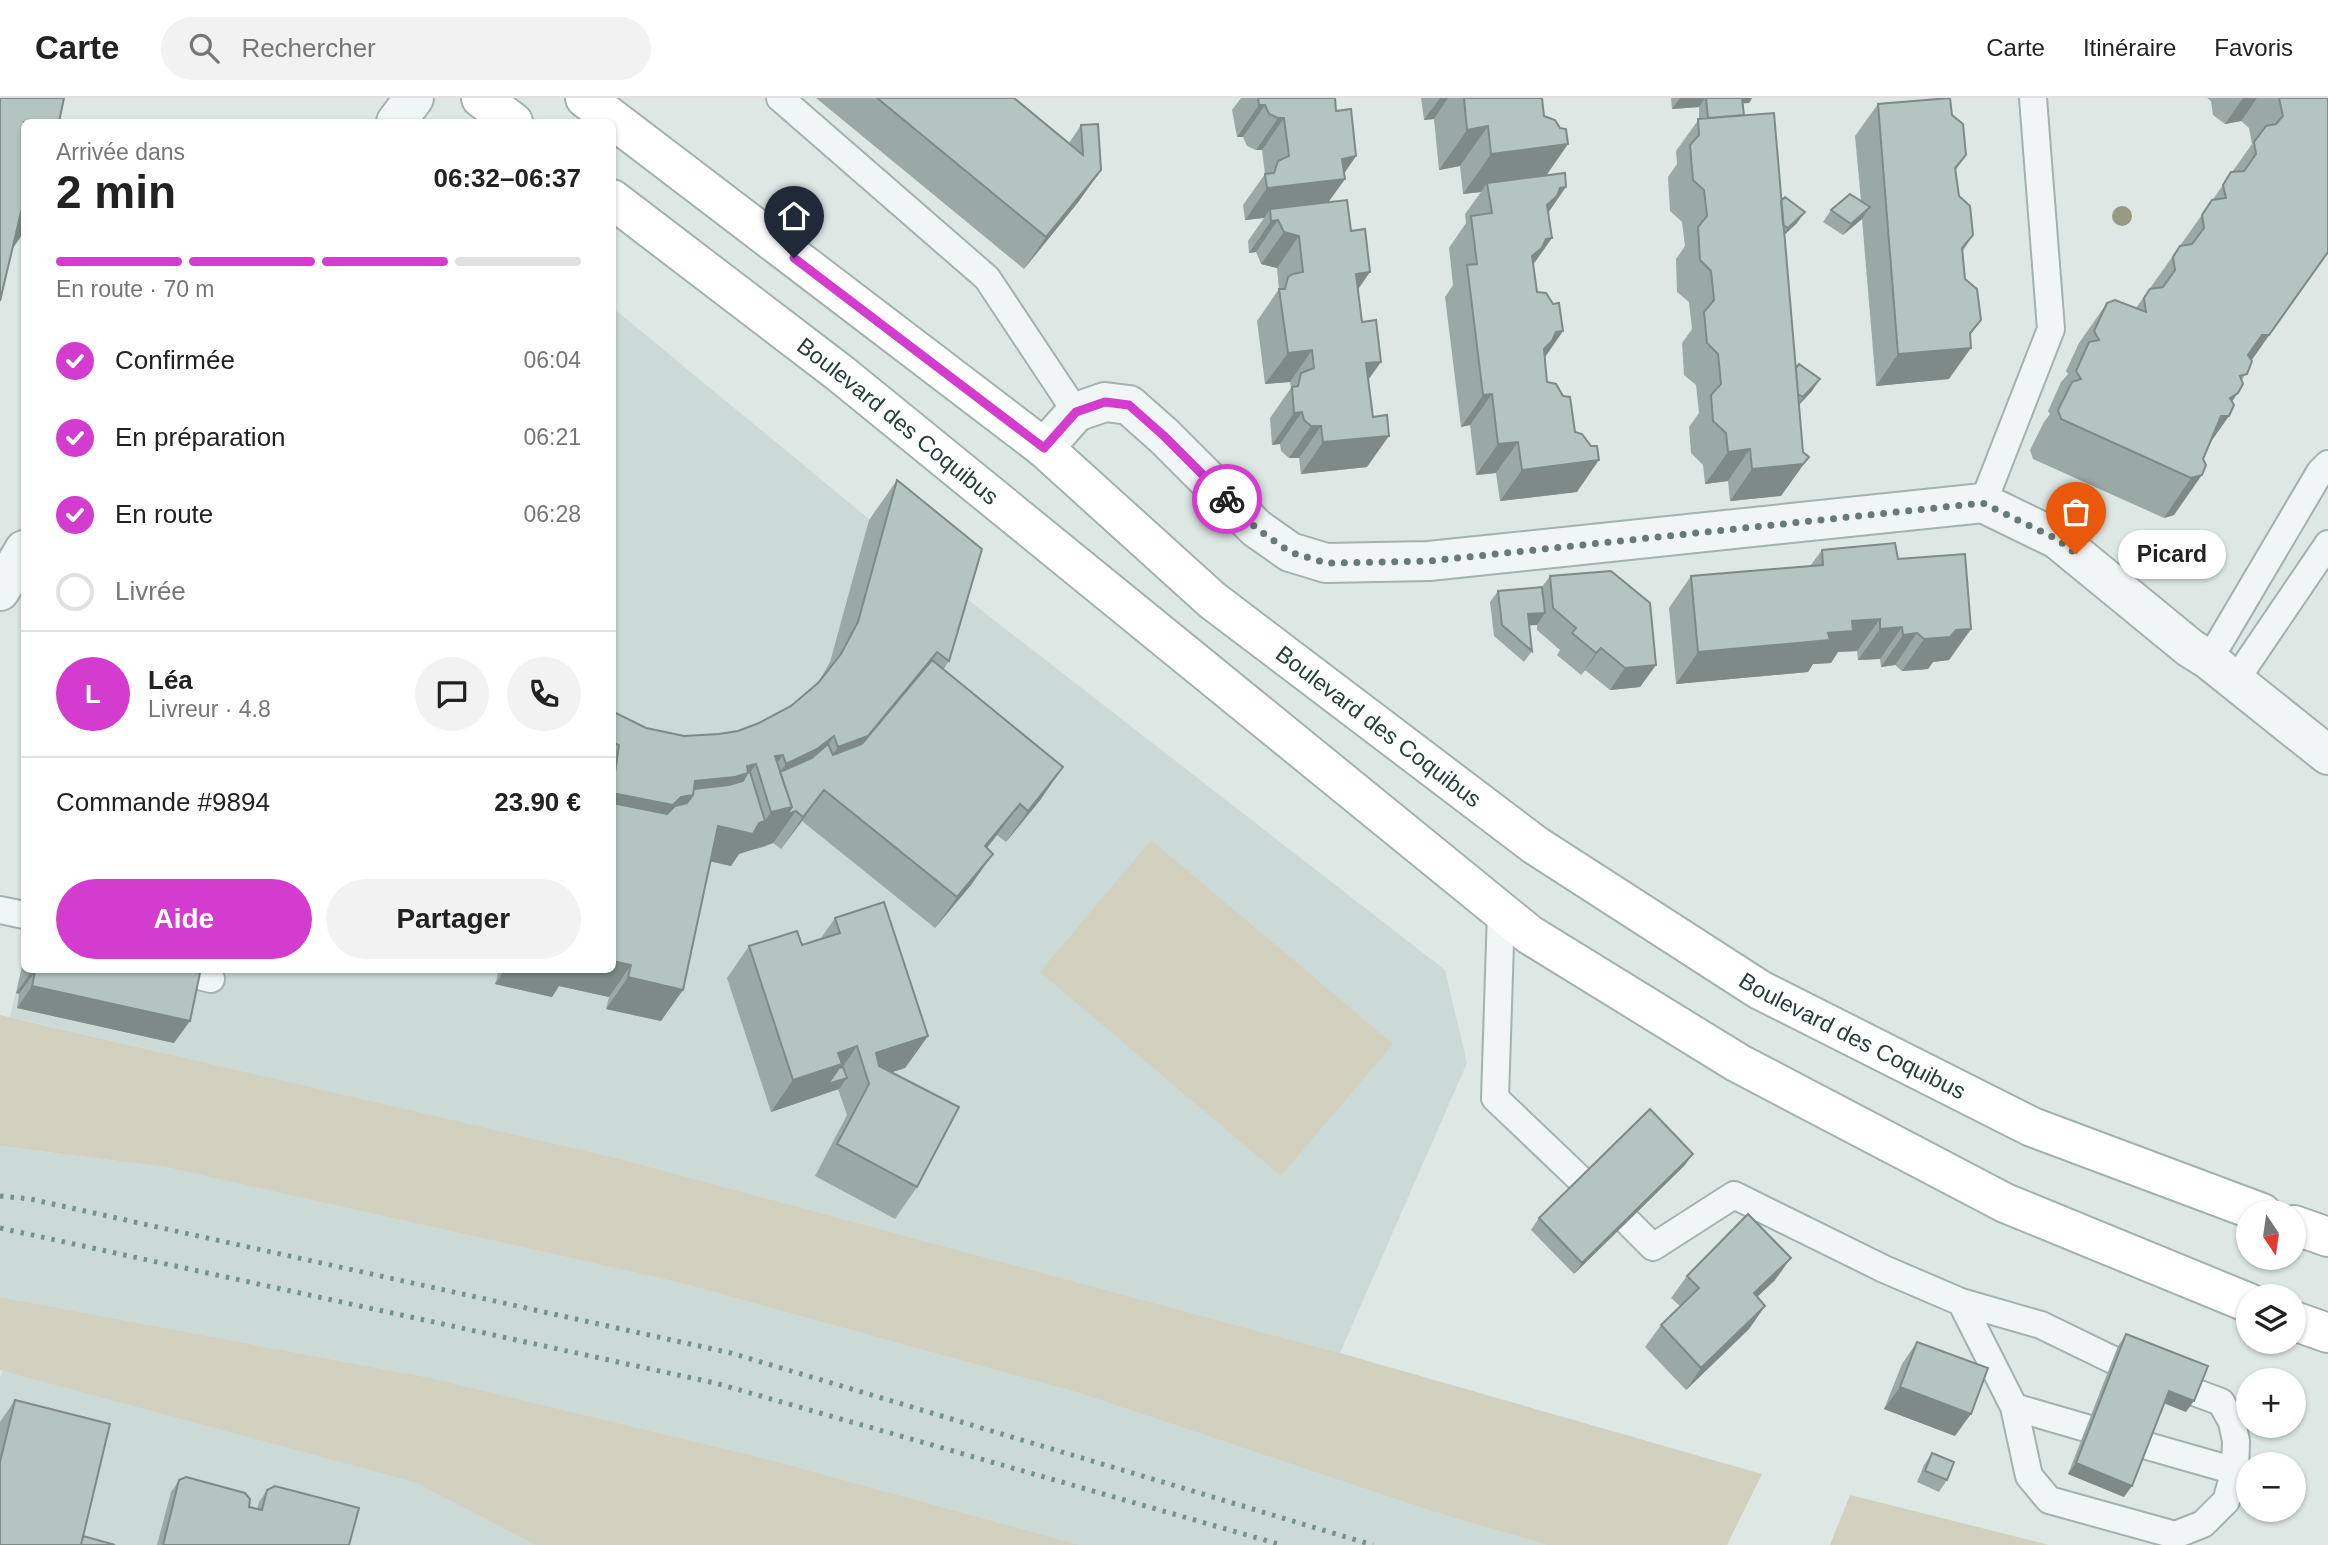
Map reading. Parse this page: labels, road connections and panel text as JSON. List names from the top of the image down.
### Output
{
  "streets": {
    "main road": ["Boulevard des Coquibus"]
  },
  "places": ["Picard"],
  "north": "bottom",
  "page": {
    "header": "Carte",
    "search": "Rechercher",
    "nav": ["Carte", "Itinéraire", "Favoris"],
    "heading": ["2 min", "Arrivée dans", "06:32–06:37"],
    "panel": [
      "Léa",
      "Livreur · 4.8",
      "Commande #9894",
      "23.90 €"
    ],
    "bar": "En route · 70 m",
    "list": [
      ["Confirmée", "06:04"],
      ["En préparation", "06:21"],
      ["En route", "06:28"],
      "Livrée"
    ],
    "bubble": "Picard",
    "round": "L",
    "buttons": ["Aide", "Partager"],
    "map_buttons": ["+", "−"]
  }
}
